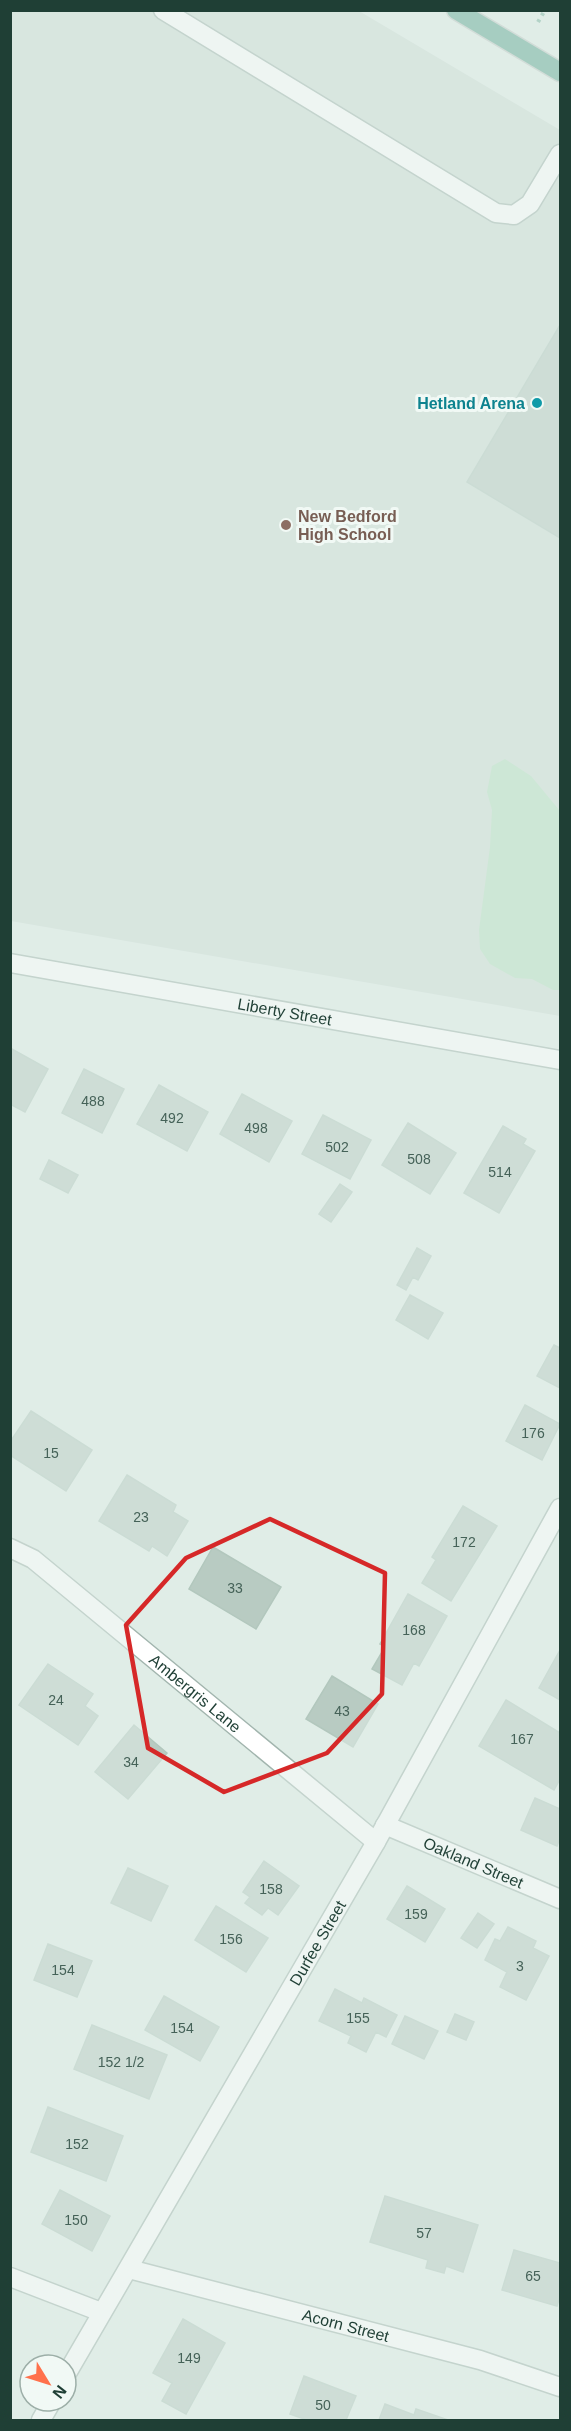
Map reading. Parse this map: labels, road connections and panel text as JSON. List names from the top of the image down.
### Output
{
  "streets": {
    "street": [
      "Liberty Street",
      "Ambergris Lane",
      "Oakland Street",
      "Durfee Street",
      "Acorn Street"
    ]
  },
  "crossings": [
    ["Ambergris Lane", "Durfee Street"],
    ["Oakland Street", "Durfee Street"],
    ["Durfee Street", "Acorn Street"]
  ],
  "places": ["Hetland Arena", "New Bedford High School"],
  "house_numbers": [
    "488",
    "492",
    "498",
    "502",
    "508",
    "514",
    "176",
    "15",
    "23",
    "172",
    "33",
    "168",
    "24",
    "43",
    "167",
    "34",
    "158",
    "159",
    "156",
    "3",
    "154",
    "155",
    "154",
    "152 1/2",
    "152",
    "150",
    "57",
    "65",
    "149",
    "50"
  ],
  "north": "bottom right"
}
